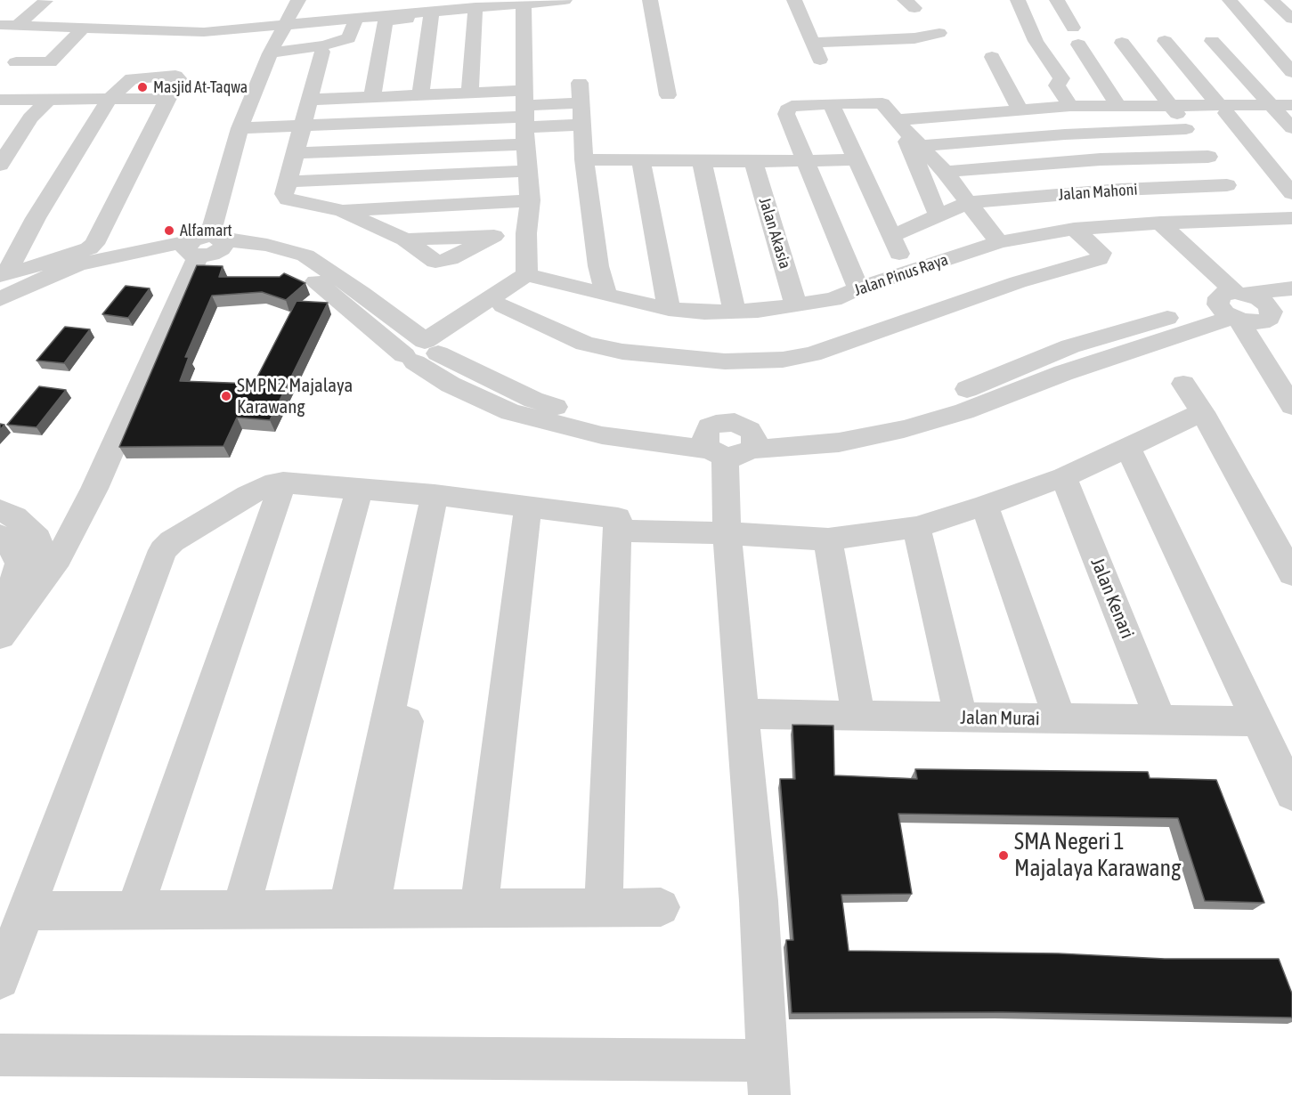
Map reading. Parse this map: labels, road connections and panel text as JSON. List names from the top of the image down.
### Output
{
  "streets": {
    "street": [
      "Jalan Mahoni",
      "Jalan Akasia",
      "Jalan Pinus Raya",
      "Jalan Kenari",
      "Jalan Murai"
    ]
  },
  "crossings": [
    ["Jalan Akasia", "Jalan Pinus Raya"],
    ["Jalan Kenari", "Jalan Murai"]
  ],
  "places": [
    "Masjid At-Taqwa",
    "Alfamart",
    "SMPN2 Majalaya Karawang",
    "SMA Negeri 1 Majalaya Karawang"
  ]
}
